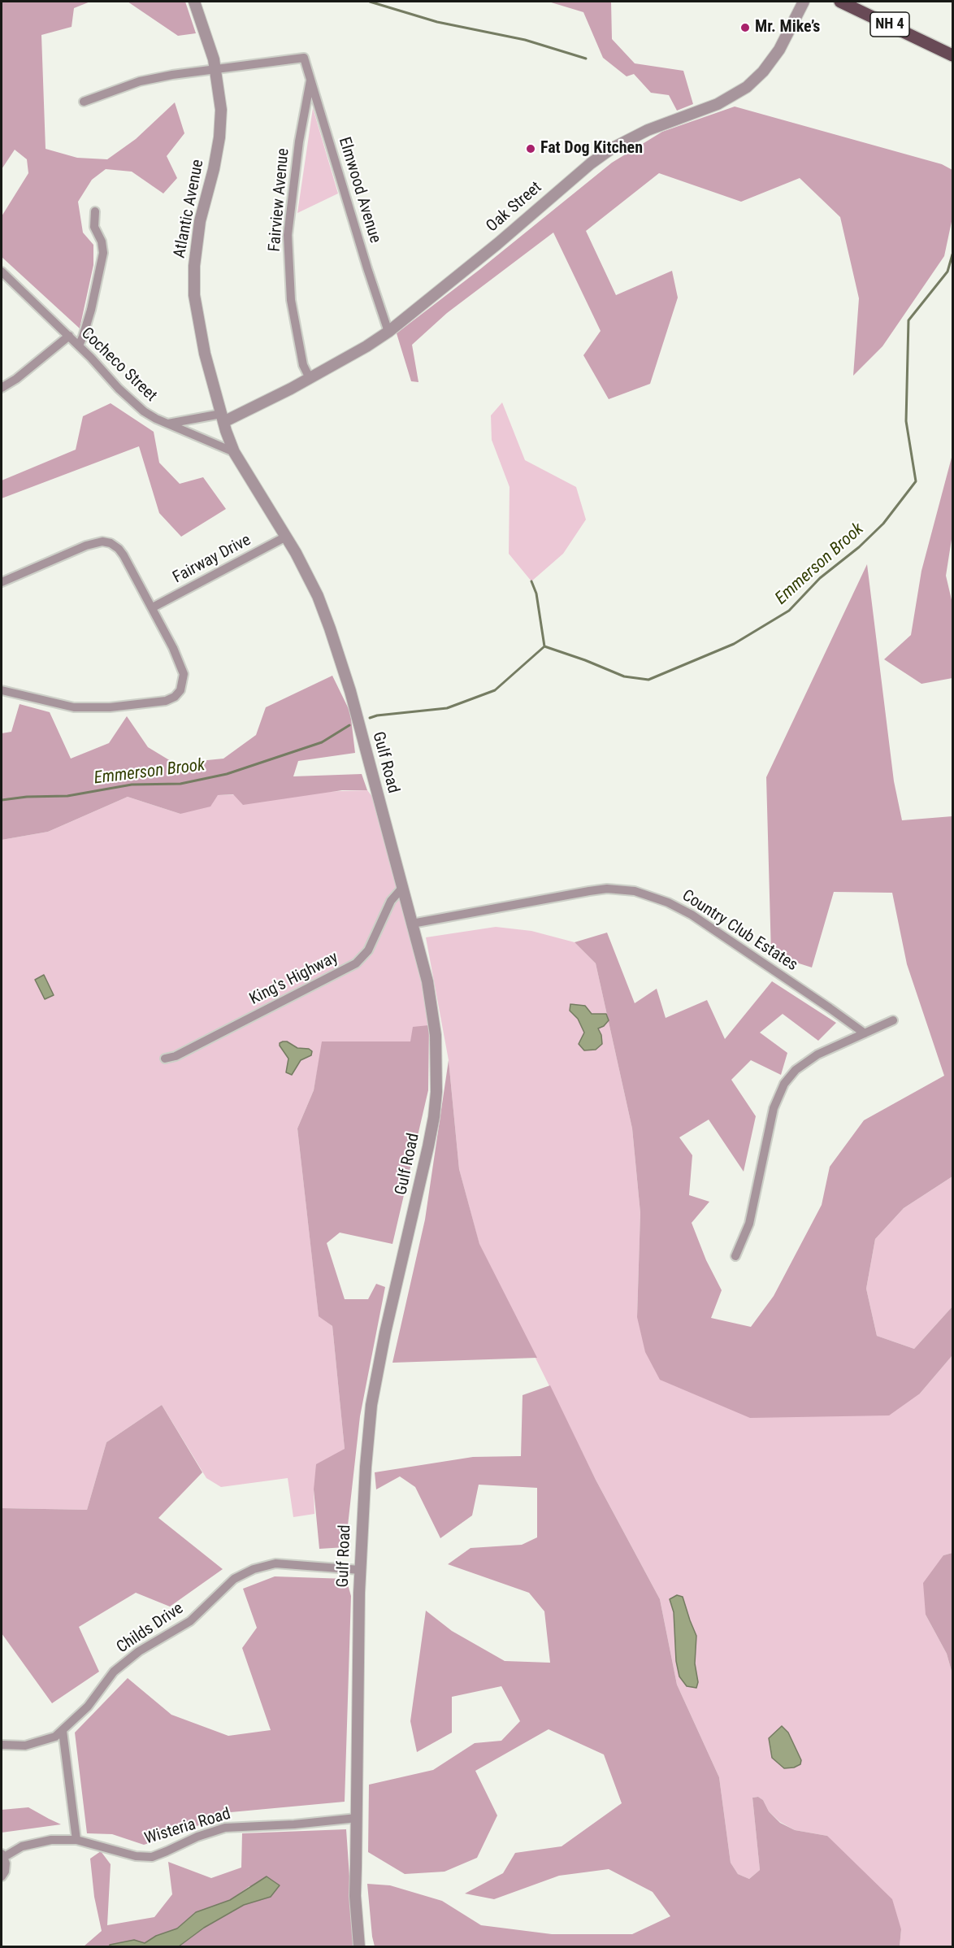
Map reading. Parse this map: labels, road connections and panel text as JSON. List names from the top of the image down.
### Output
{
  "streets": {
    "main road": ["NH 4"],
    "street": [
      "Elmwood Avenue",
      "Fairview Avenue",
      "Oak Street",
      "Atlantic Avenue",
      "Cocheco Street",
      "Fairway Drive",
      "Gulf Road",
      "Country Club Estates",
      "King's Highway",
      "Childs Drive",
      "Wisteria Road"
    ]
  },
  "crossings": [
    ["Elmwood Avenue", "Fairview Avenue"],
    ["Elmwood Avenue", "Oak Street"],
    ["Elmwood Avenue", "Atlantic Avenue"],
    ["Fairview Avenue", "Oak Street"],
    ["Oak Street", "Atlantic Avenue"],
    ["Oak Street", "Gulf Road"],
    ["Atlantic Avenue", "Gulf Road"],
    ["Cocheco Street", "Gulf Road"],
    ["Fairway Drive", "Gulf Road"],
    ["Gulf Road", "Country Club Estates"],
    ["Gulf Road", "King's Highway"],
    ["Gulf Road", "Childs Drive"],
    ["Gulf Road", "Wisteria Road"]
  ],
  "water": ["Emmerson Brook"],
  "places": ["Mr. Mike’s", "Fat Dog Kitchen"]
}
